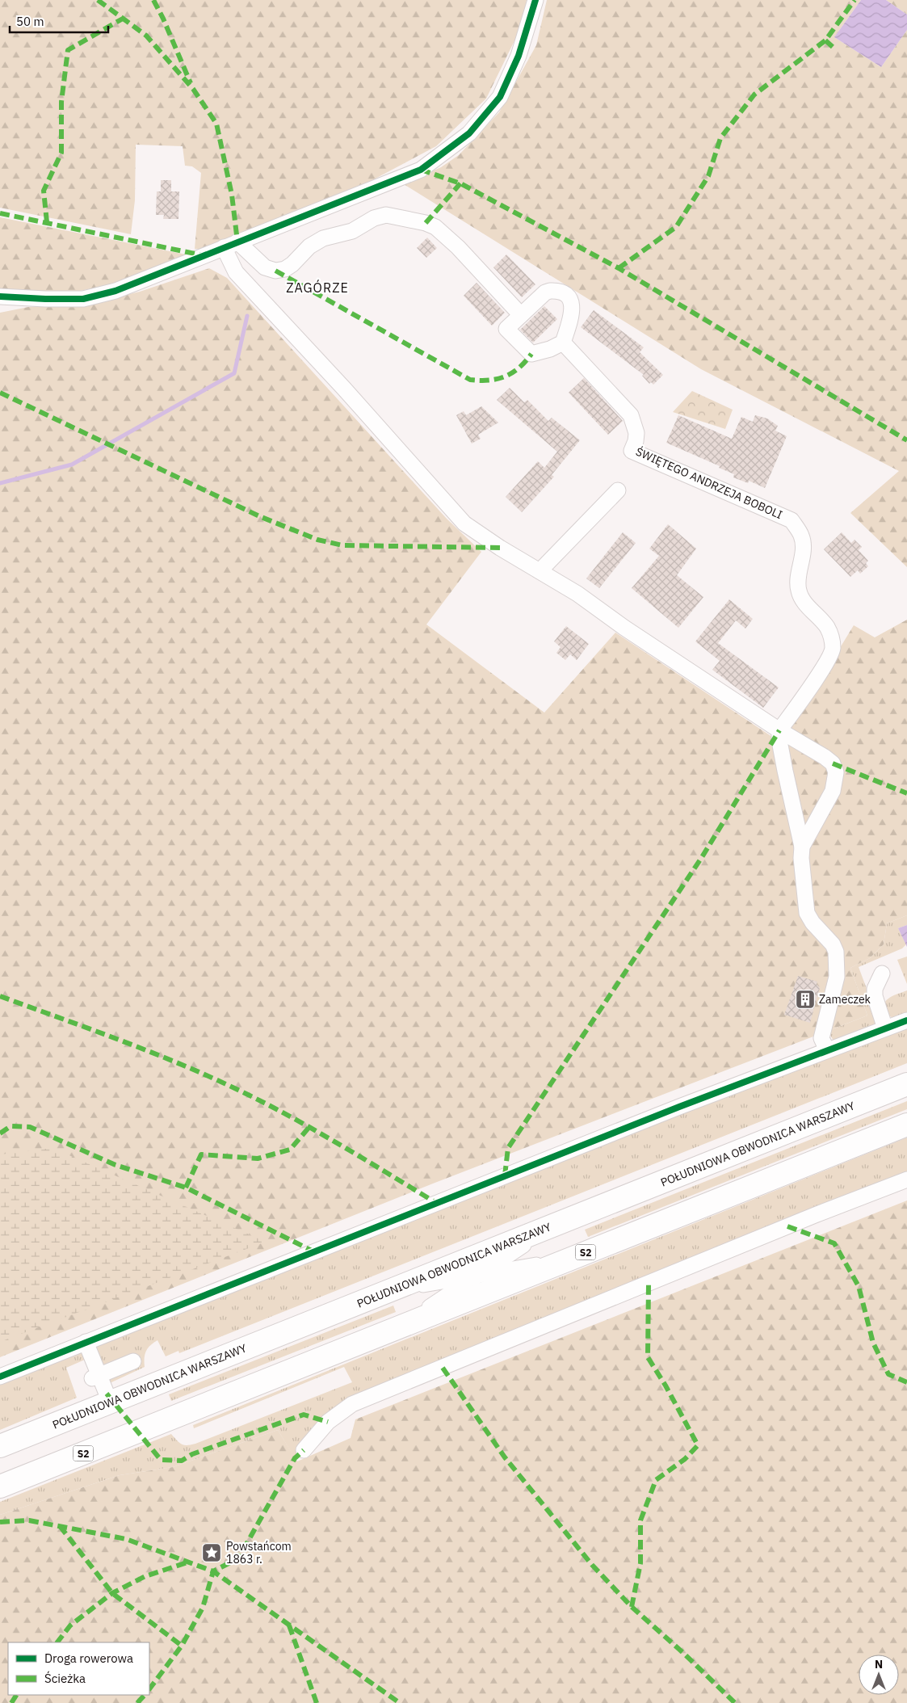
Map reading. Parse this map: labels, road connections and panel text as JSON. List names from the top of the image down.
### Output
{
  "streets": {
    "highway": ["POŁUDNIOWA OBWODNICA WARSZAWY", "S2"],
    "street": ["ŚWIĘTEGO ANDRZEJA BOBOLI"]
  },
  "districts": ["ZAGÓRZE"],
  "places": {
    "building": ["Zameczek"],
    "place": ["Powstańcom 1863 r."]
  },
  "legend": ["Droga rowerowa", "Ścieżka"],
  "scale_bar": "50 m",
  "north": "top"
}
